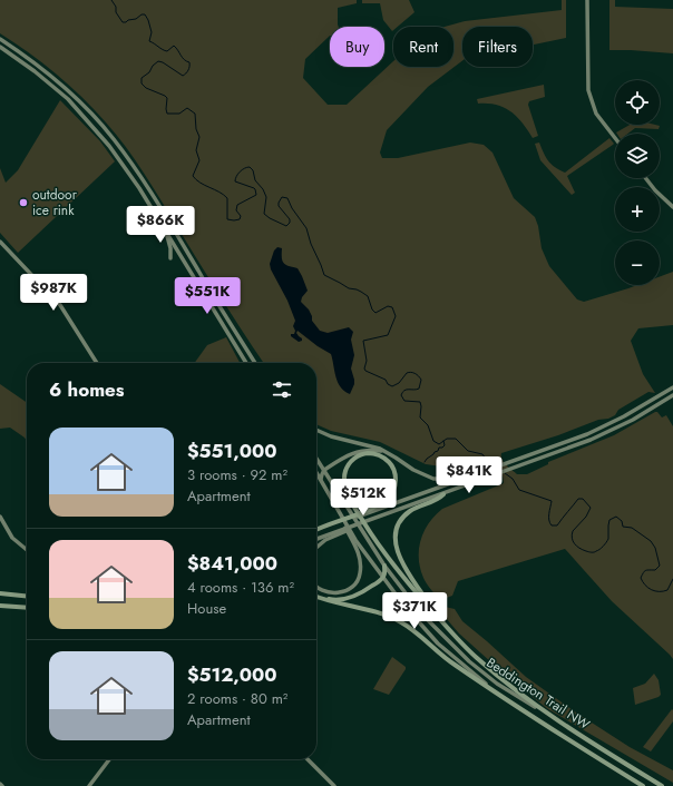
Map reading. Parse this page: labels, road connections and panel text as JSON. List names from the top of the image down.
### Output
{
  "streets": {
    "main road": ["Beddington Trail NW"]
  },
  "places": ["outdoor ice rink"],
  "page": {
    "chip": ["Buy", "Rent", "Filters"],
    "map_buttons": ["+", "−"],
    "price": [
      "$866K",
      "$987K",
      "$551K",
      "$841K",
      "$512K",
      "$371K"
    ],
    "heading": "6 homes",
    "list": [
      {
        "name": "$551,000",
        "note": "3 rooms · 92 m² · Apartment"
      },
      {
        "name": "$841,000",
        "note": "4 rooms · 136 m² · House"
      },
      {
        "name": "$512,000",
        "note": "2 rooms · 80 m² · Apartment"
      }
    ]
  }
}
